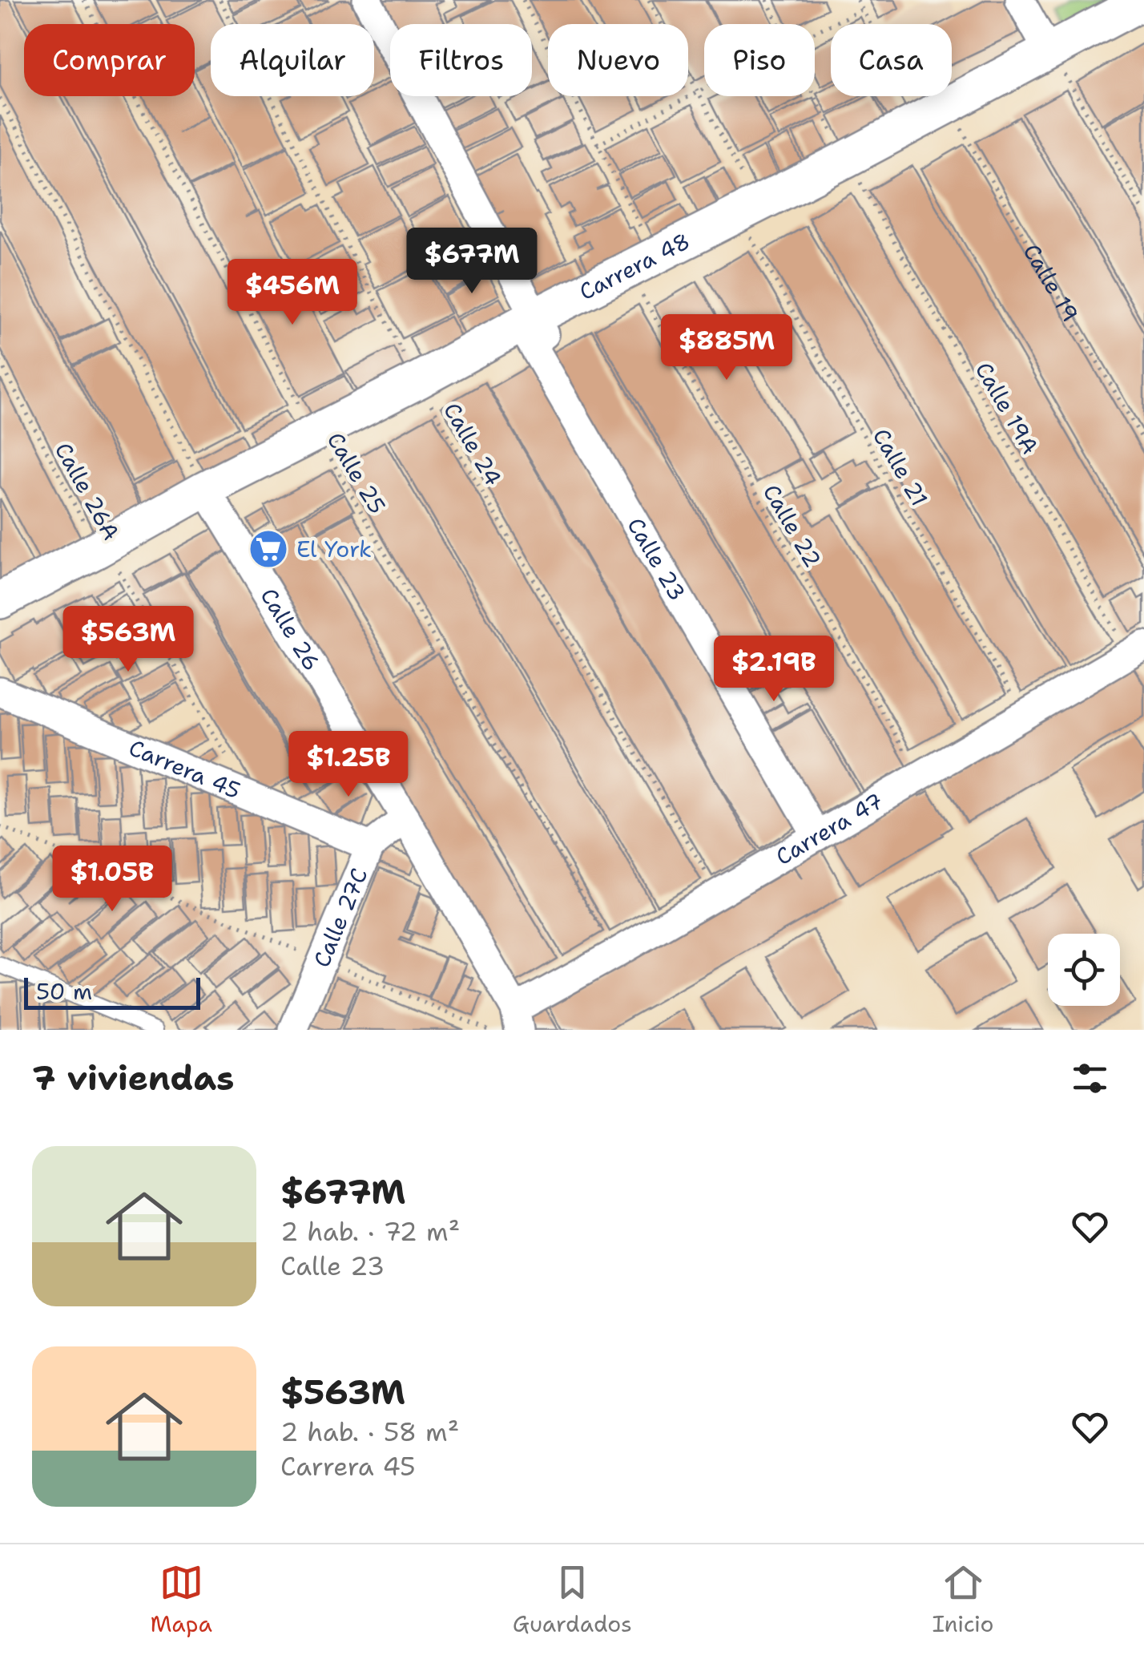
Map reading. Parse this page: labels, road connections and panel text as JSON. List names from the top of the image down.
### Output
{
  "streets": {
    "street": [
      "Carrera 48",
      "Calle 23",
      "Calle 26",
      "Carrera 45",
      "Carrera 47",
      "Calle 27C"
    ],
    "path": [
      "Calle 19",
      "Calle 19A",
      "Calle 24",
      "Calle 21",
      "Calle 25",
      "Calle 26A",
      "Calle 22"
    ]
  },
  "crossings": [
    ["Carrera 48", "Calle 19"],
    ["Carrera 48", "Calle 19A"],
    ["Carrera 48", "Calle 24"],
    ["Carrera 48", "Calle 21"],
    ["Carrera 48", "Calle 25"],
    ["Carrera 48", "Calle 26A"],
    ["Carrera 48", "Calle 22"],
    ["Carrera 48", "Calle 23"],
    ["Carrera 48", "Calle 26"],
    ["Calle 19A", "Carrera 47"],
    ["Calle 24", "Carrera 47"],
    ["Calle 21", "Carrera 47"],
    ["Calle 25", "Carrera 47"],
    ["Calle 26A", "Carrera 45"],
    ["Calle 22", "Carrera 47"],
    ["Calle 23", "Carrera 47"],
    ["Calle 26", "Carrera 47"],
    ["Calle 26", "Calle 27C"],
    ["Carrera 45", "Calle 27C"]
  ],
  "places": {
    "supermarket": ["El York"]
  },
  "scale_bar": "50 m",
  "page": {
    "chip": [
      "Comprar",
      "Alquilar",
      "Filtros",
      "Nuevo",
      "Piso",
      "Casa"
    ],
    "price": [
      "$677M",
      "$456M",
      "$885M",
      "$563M",
      "$2.19B",
      "$1.25B",
      "$1.05B"
    ],
    "scale": "50 m",
    "heading": "7 viviendas",
    "list": [
      {
        "name": "$677M",
        "note": "2 hab. · 72 m² · Calle 23"
      },
      {
        "name": "$563M",
        "note": "2 hab. · 58 m² · Carrera 45"
      }
    ],
    "tabs": ["Mapa", "Guardados", "Inicio"]
  }
}
